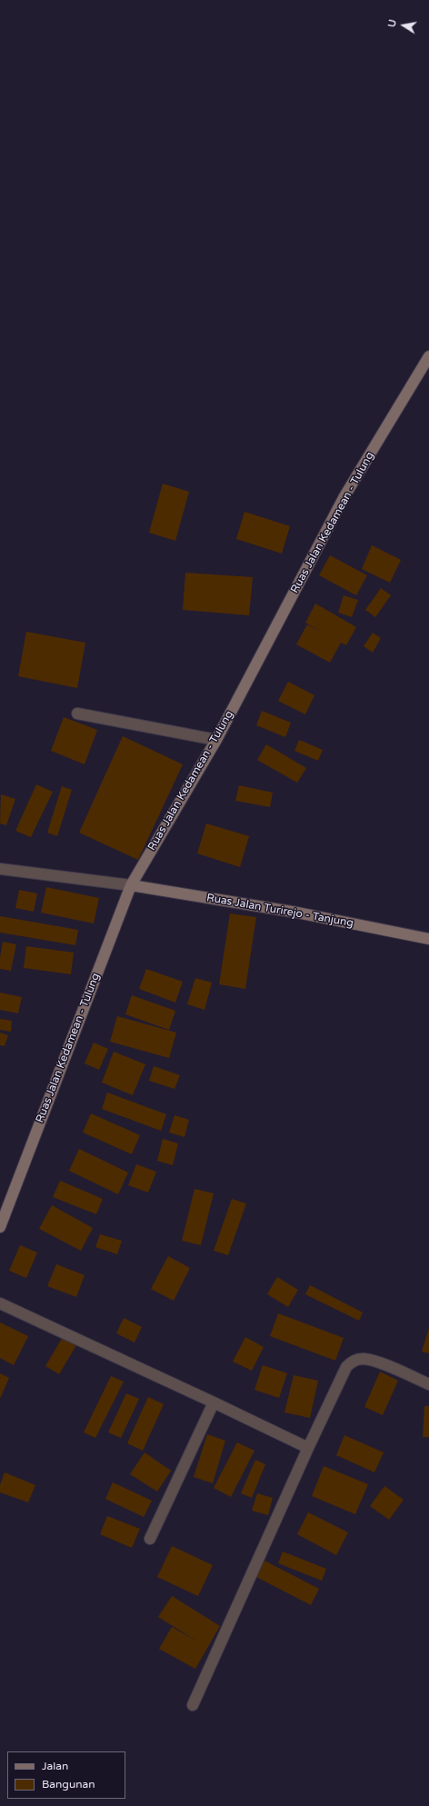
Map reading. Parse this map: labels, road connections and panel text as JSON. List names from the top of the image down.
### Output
{
  "streets": {
    "main road": ["Ruas Jalan Kedamean - Tulung", "Ruas Jalan Turirejo - Tanjung"]
  },
  "crossings": [
    ["Ruas Jalan Kedamean - Tulung", "Ruas Jalan Turirejo - Tanjung"]
  ],
  "legend": ["Jalan", "Bangunan"],
  "north": "left"
}
